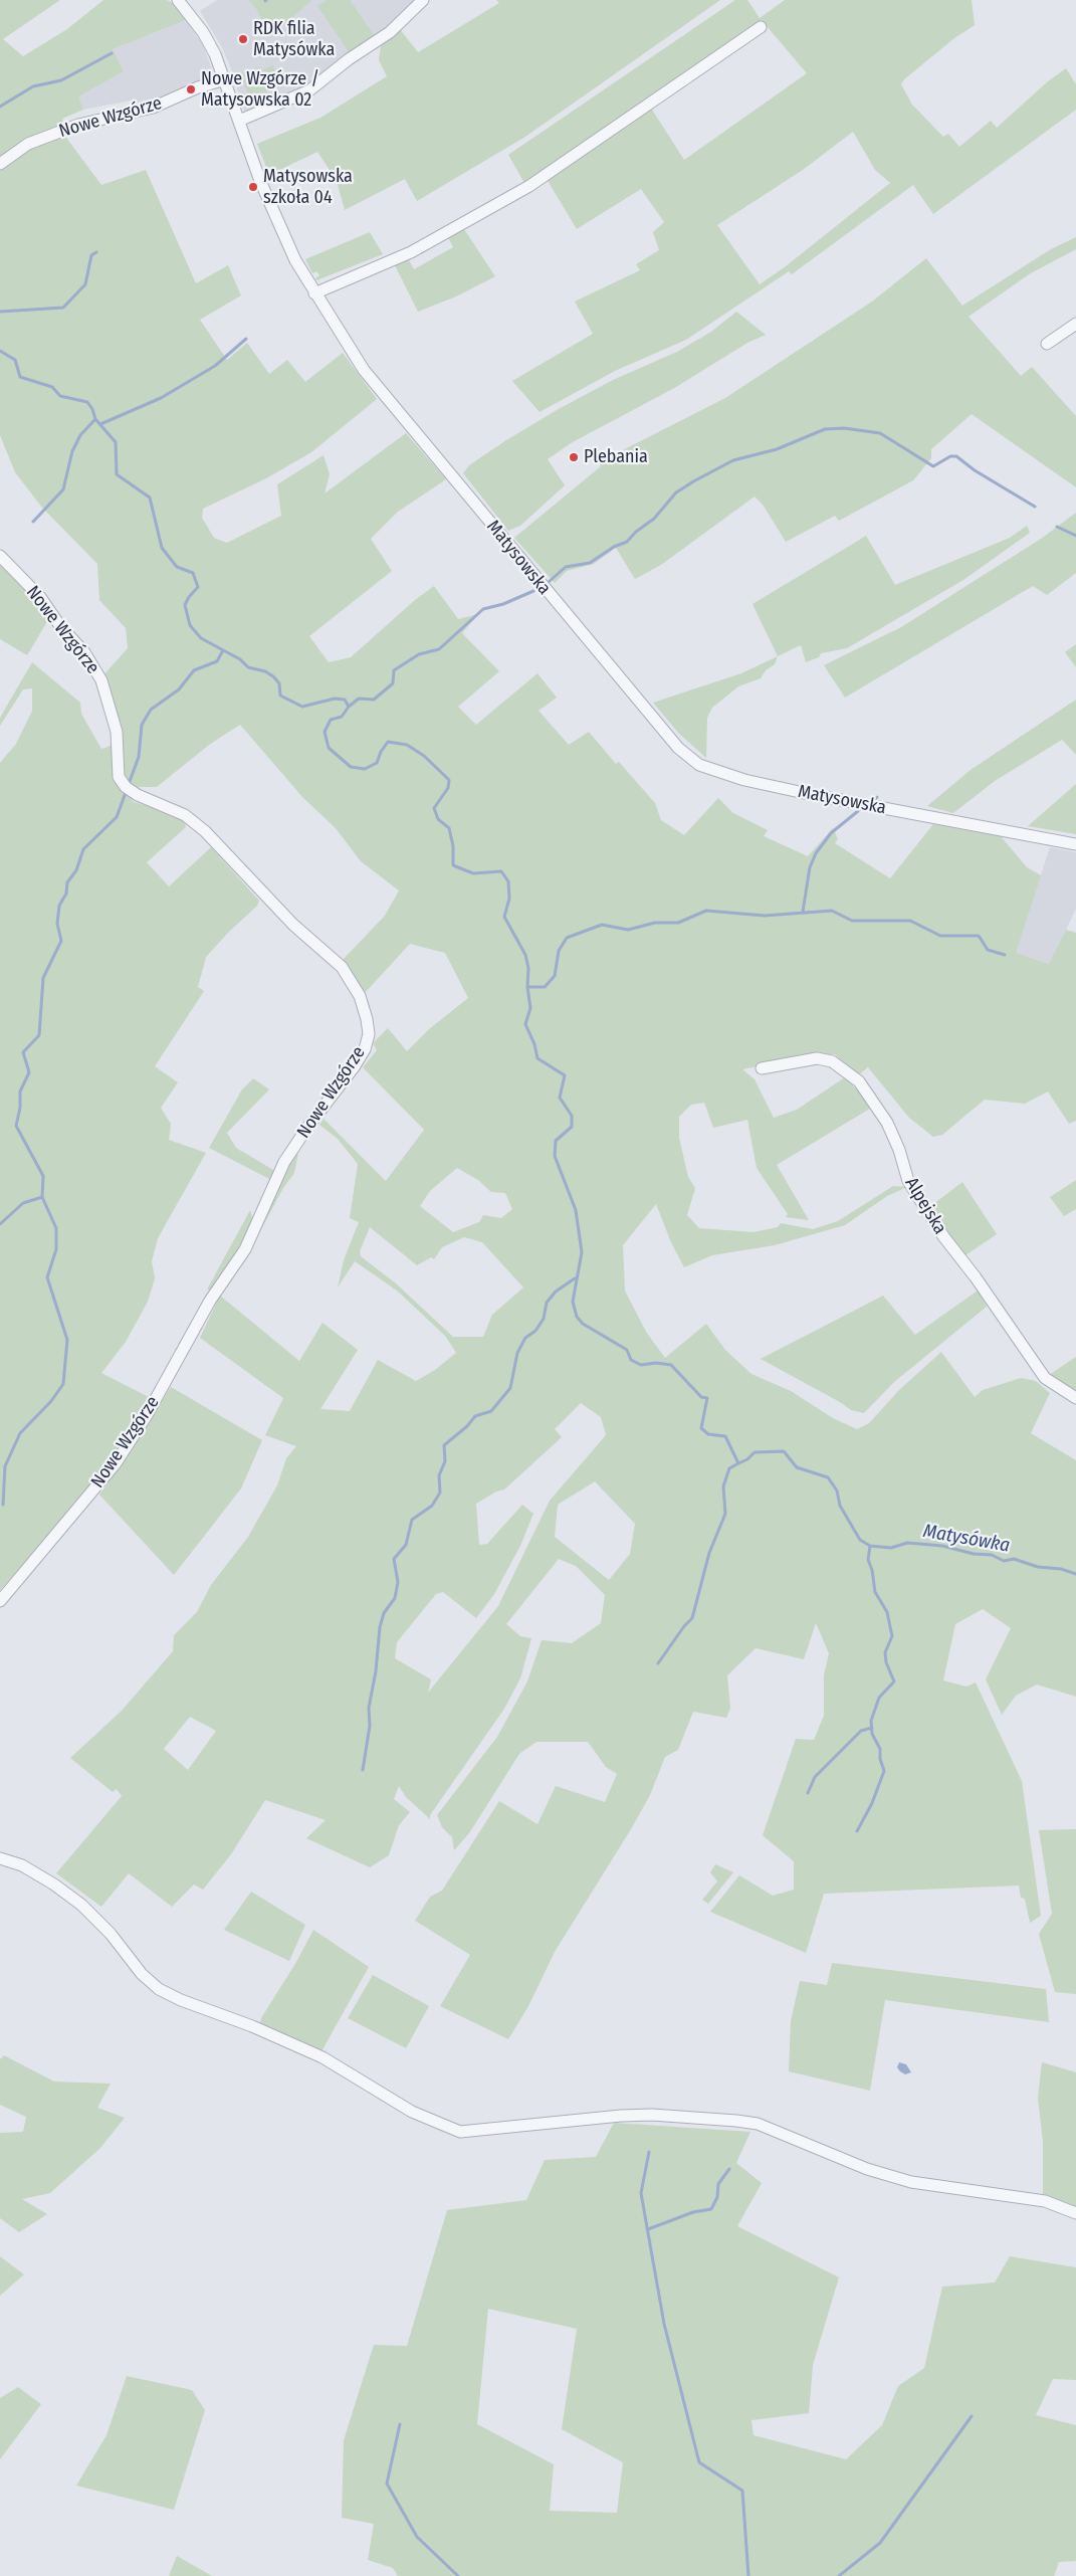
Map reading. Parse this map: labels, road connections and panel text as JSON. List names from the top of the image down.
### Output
{
  "streets": {
    "street": ["Nowe Wzgórze", "Matysowska", "Alpejska"]
  },
  "crossings": [
    ["Nowe Wzgórze", "Matysowska"]
  ],
  "water": ["Matysówka"],
  "places": [
    "RDK filia Matysówka",
    "Nowe Wzgórze / Matysowska 02",
    "Matysowska szkoła 04",
    "Plebania"
  ]
}
